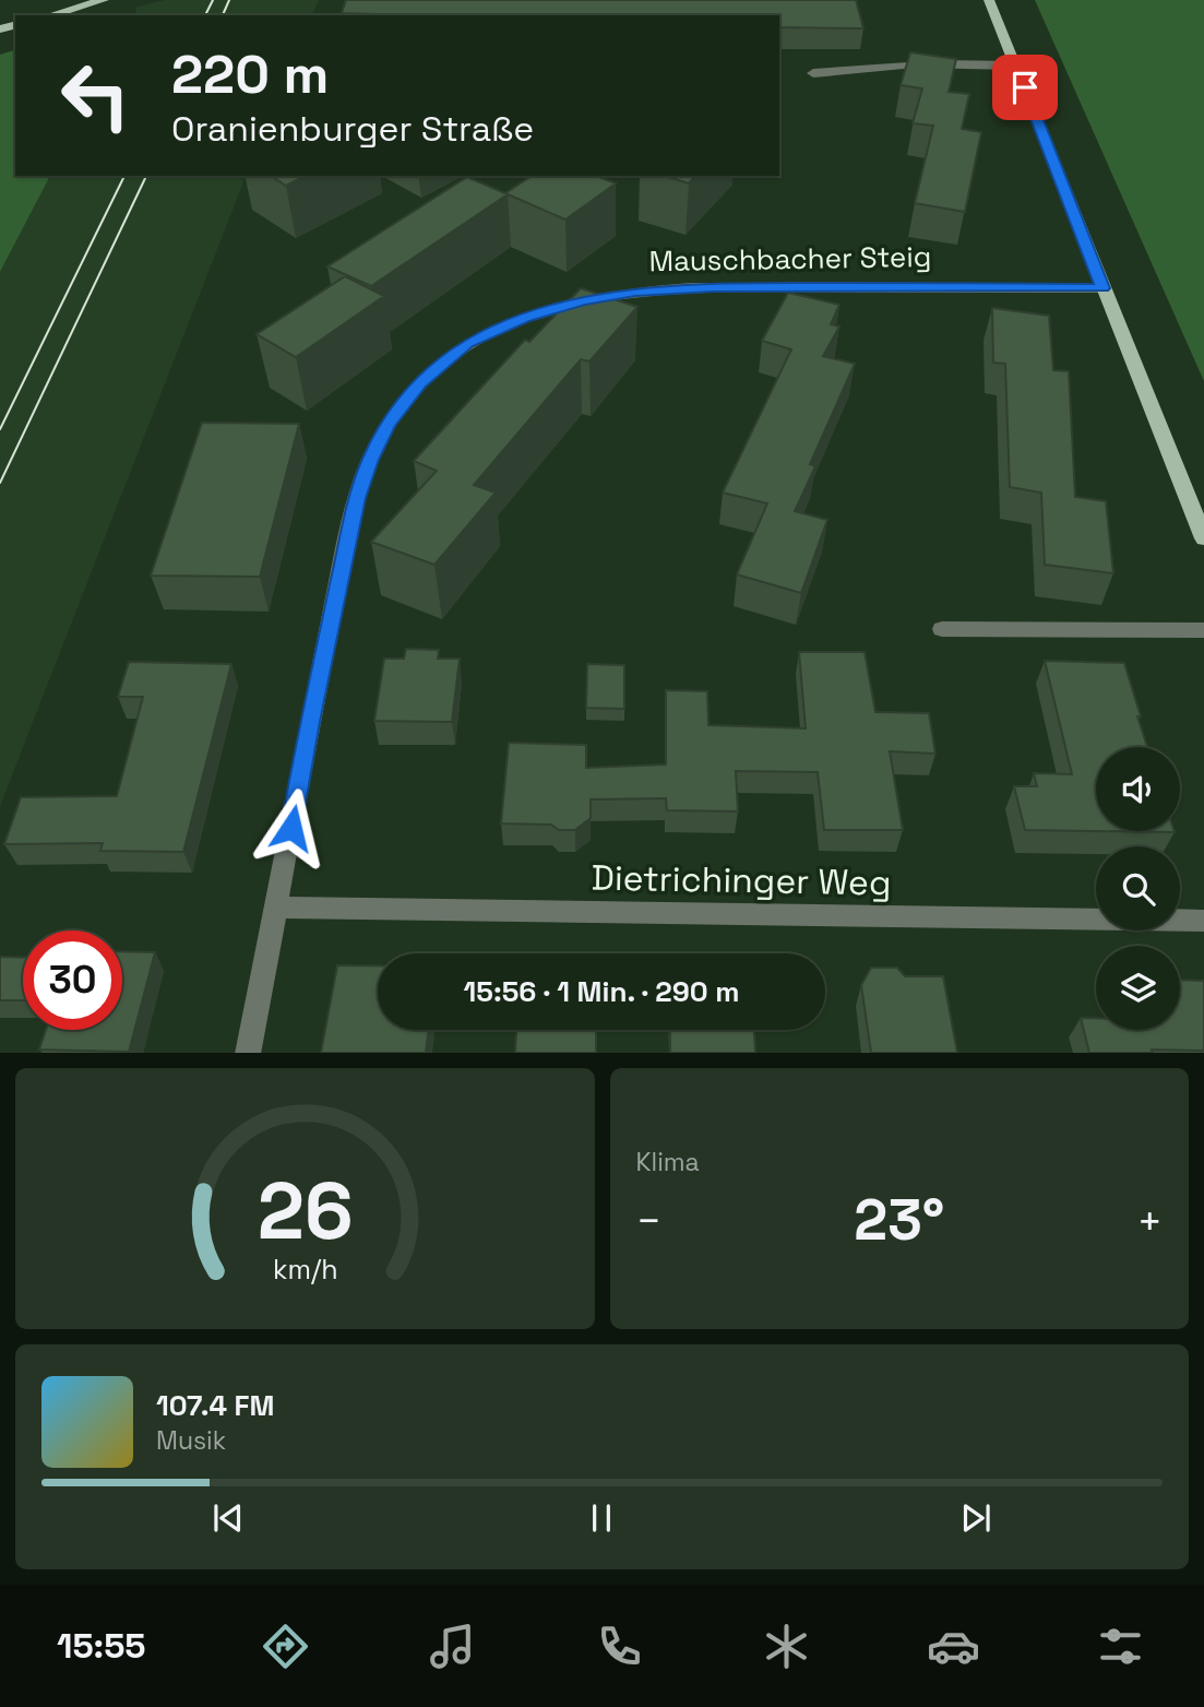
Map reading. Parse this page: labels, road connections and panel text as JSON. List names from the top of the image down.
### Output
{
  "streets": {
    "street": ["Mauschbacher Steig", "Dietrichinger Weg"]
  },
  "crossings": [
    ["Mauschbacher Steig", "Dietrichinger Weg"]
  ],
  "page": {
    "turn": ["220 m", "Oranienburger Straße"],
    "limit": "30",
    "trip": "15:56 · 1 Min. · 290 m",
    "tile": "Klima",
    "heat": ["−", "23°", "+"],
    "song": ["107.4 FM", "Musik"],
    "tabs": "15:55",
    "gauge": ["26", "km/h"]
  }
}
